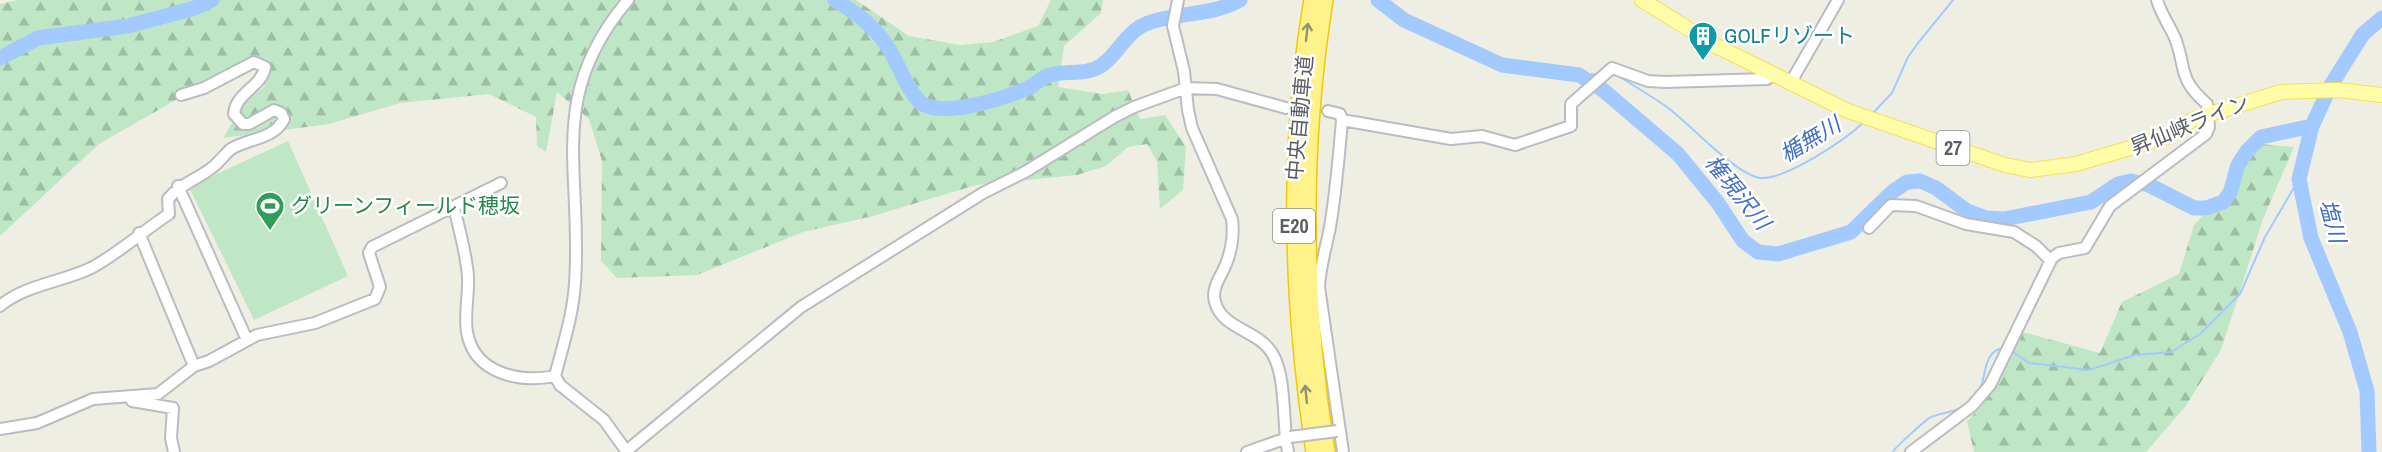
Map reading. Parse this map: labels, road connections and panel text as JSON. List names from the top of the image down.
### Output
{
  "streets": {
    "highway": ["中央自動車道", "E20"],
    "main road": ["昇仙峡ライン", "27"]
  },
  "water": ["楯無川", "権現沢川", "塩川"],
  "places": {
    "building": ["GOLFリゾート"],
    "sports": ["グリーンフィールド穂坂"]
  }
}
